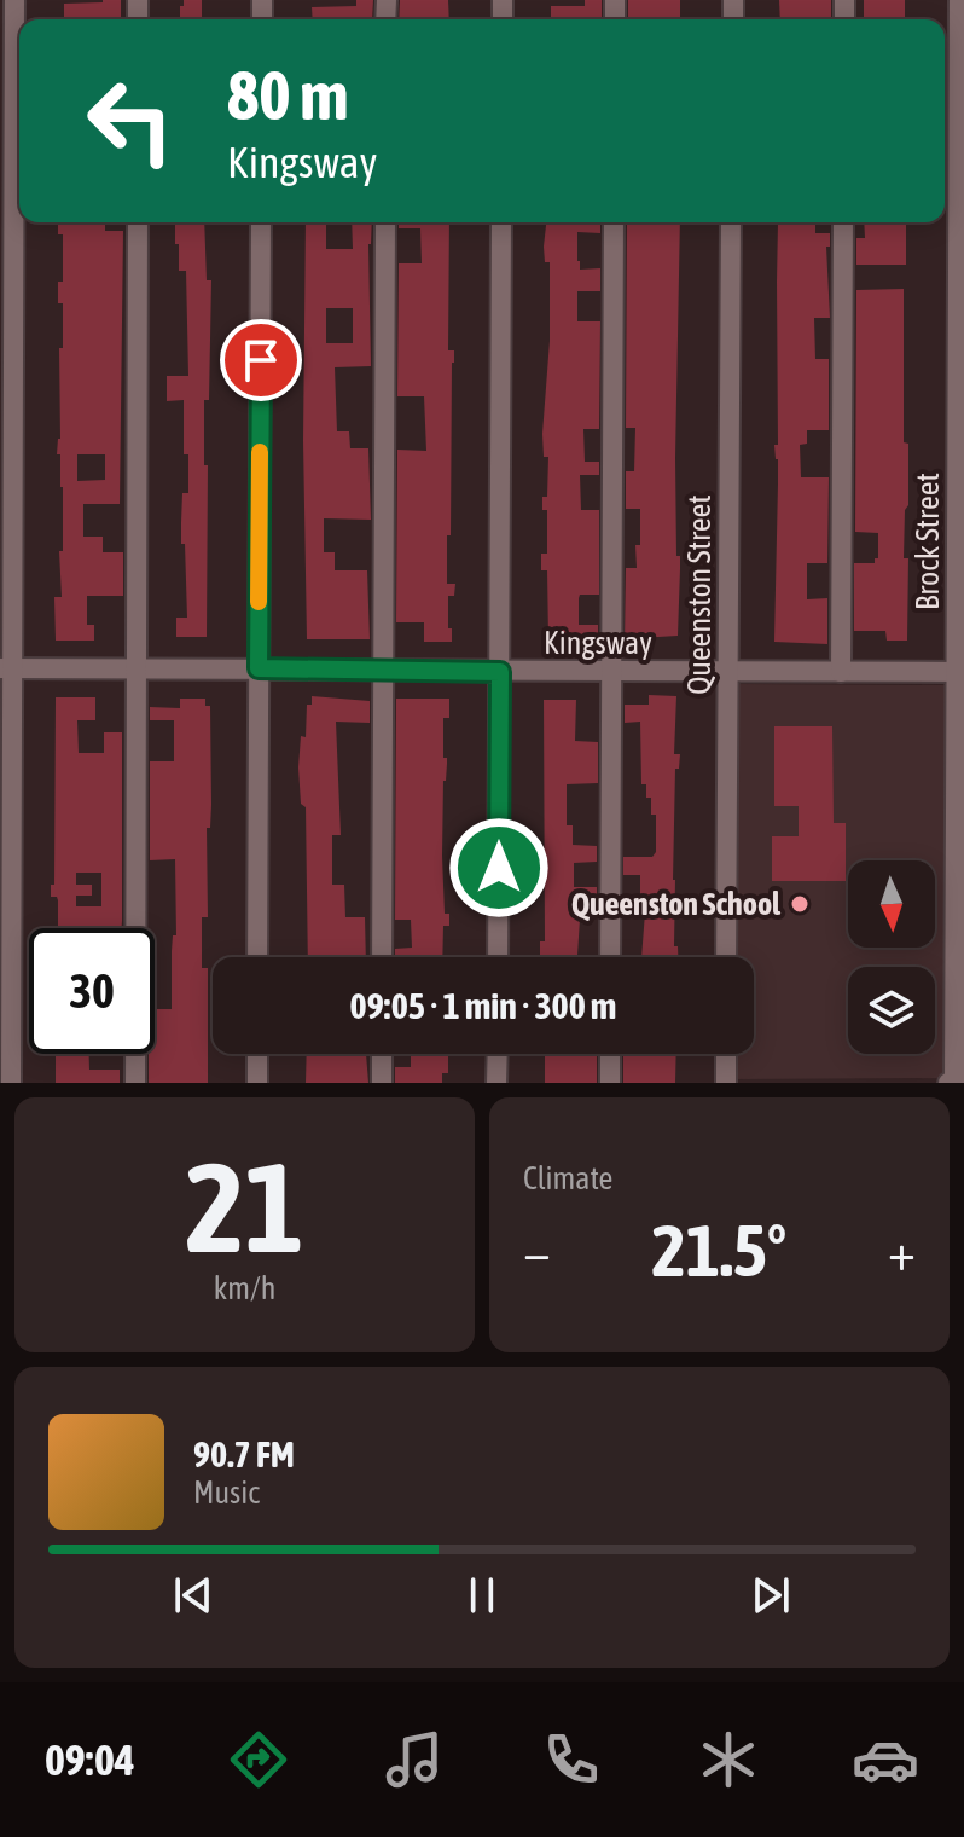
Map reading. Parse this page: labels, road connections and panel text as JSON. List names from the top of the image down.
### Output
{
  "streets": {
    "street": ["Brock Street", "Queenston Street", "Kingsway"]
  },
  "crossings": [
    ["Brock Street", "Kingsway"],
    ["Queenston Street", "Kingsway"]
  ],
  "places": ["Queenston School"],
  "north": "bottom",
  "page": {
    "turn": ["80 m", "Kingsway"],
    "limit": "30",
    "trip": "09:05 · 1 min · 300 m",
    "tile": [
      ["21", "km/h"],
      "Climate"
    ],
    "heat": ["−", "21.5°", "+"],
    "song": ["90.7 FM", "Music"],
    "tabs": "09:04"
  }
}
